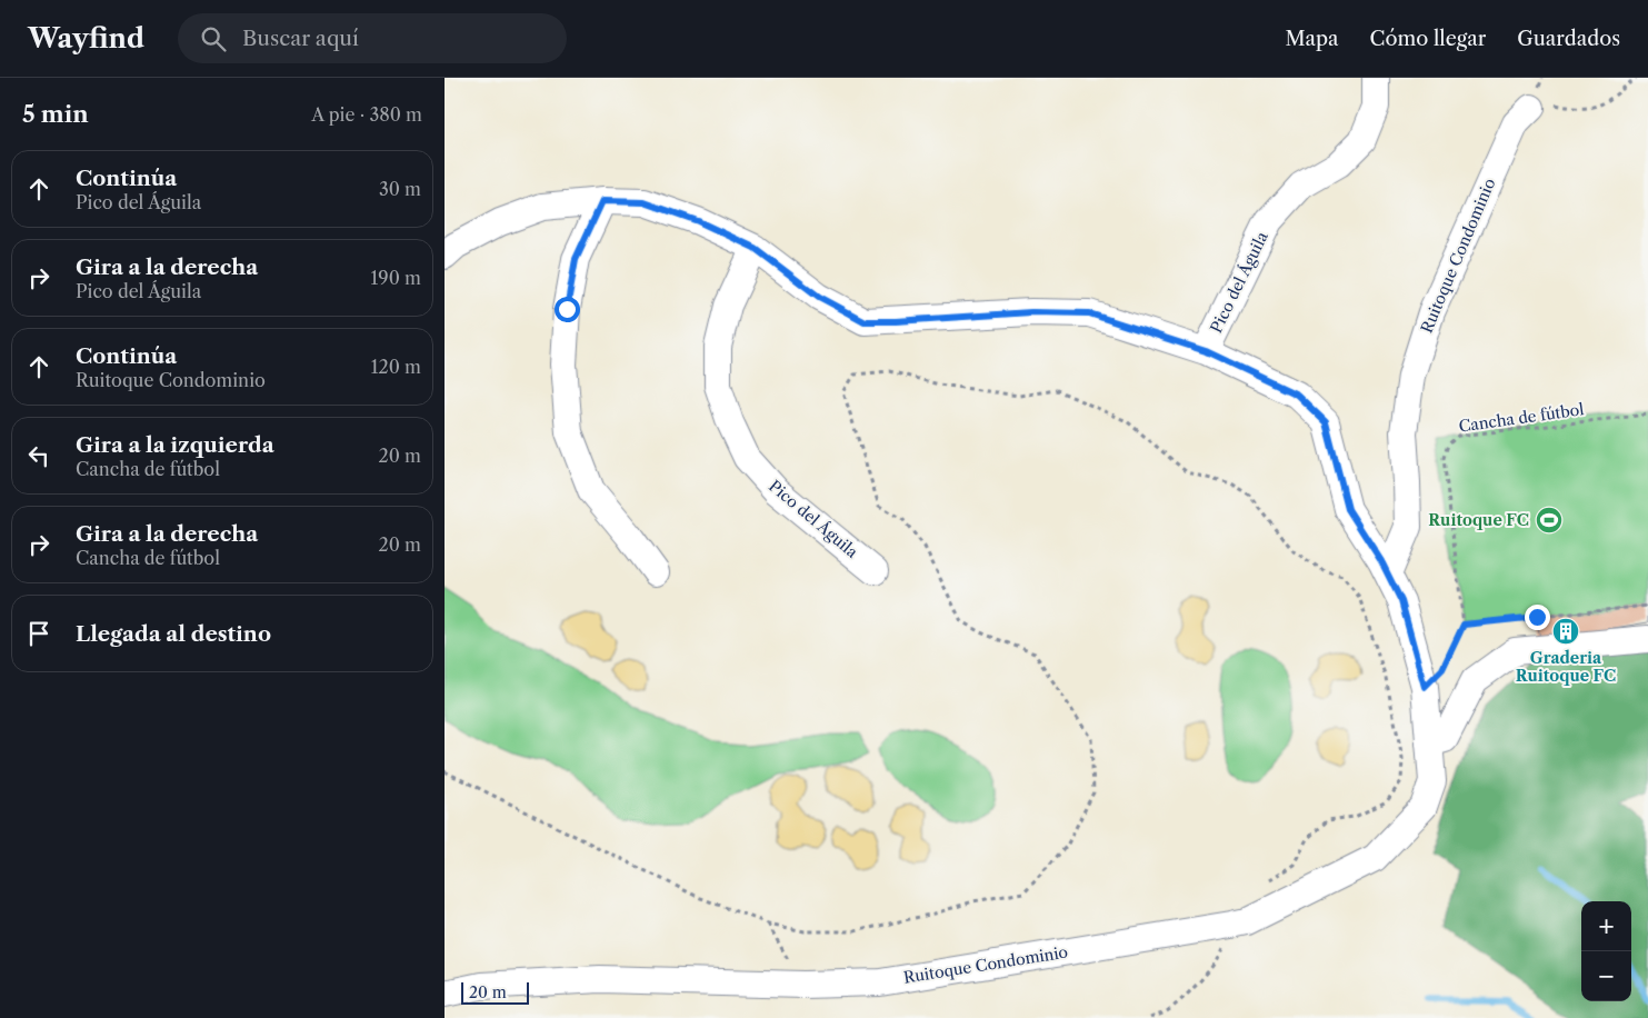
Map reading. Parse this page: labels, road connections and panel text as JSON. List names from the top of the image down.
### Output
{
  "streets": {
    "street": ["Ruitoque Condominio", "Pico del Águila"],
    "path": ["Cancha de fútbol"]
  },
  "crossings": [
    ["Ruitoque Condominio", "Pico del Águila"]
  ],
  "places": {
    "sports": ["Ruitoque FC"],
    "building": ["Graderia Ruitoque FC"]
  },
  "scale_bar": "20 m",
  "page": {
    "header": "Wayfind",
    "search": "Buscar aquí",
    "nav": ["Mapa", "Cómo llegar", "Guardados"],
    "heading": ["5 min", "A pie · 380 m"],
    "list": [
      ["Continúa", "Pico del Águila", "30 m"],
      ["Gira a la derecha", "Pico del Águila", "190 m"],
      ["Continúa", "Ruitoque Condominio", "120 m"],
      ["Gira a la izquierda", "Cancha de fútbol", "20 m"],
      ["Gira a la derecha", "Cancha de fútbol", "20 m"],
      "Llegada al destino"
    ],
    "map_buttons": ["+", "−"],
    "scale": "20 m"
  }
}
